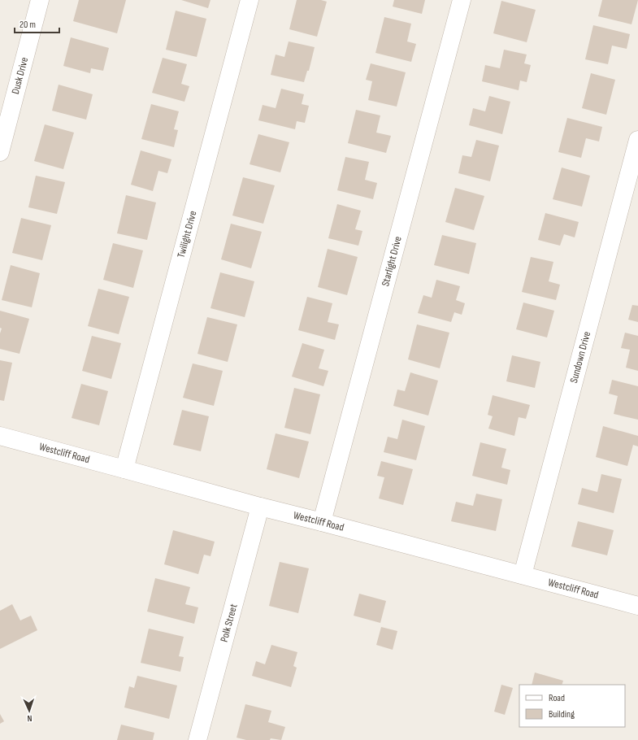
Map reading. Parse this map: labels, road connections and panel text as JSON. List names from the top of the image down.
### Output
{
  "streets": {
    "street": [
      "Dusk Drive",
      "Twilight Drive",
      "Starlight Drive",
      "Sundown Drive",
      "Westcliff Road",
      "Polk Street"
    ]
  },
  "crossings": [
    ["Twilight Drive", "Westcliff Road"],
    ["Starlight Drive", "Westcliff Road"],
    ["Sundown Drive", "Westcliff Road"],
    ["Westcliff Road", "Polk Street"]
  ],
  "legend": ["Road", "Building"],
  "scale_bar": "20 m",
  "north": "bottom"
}
